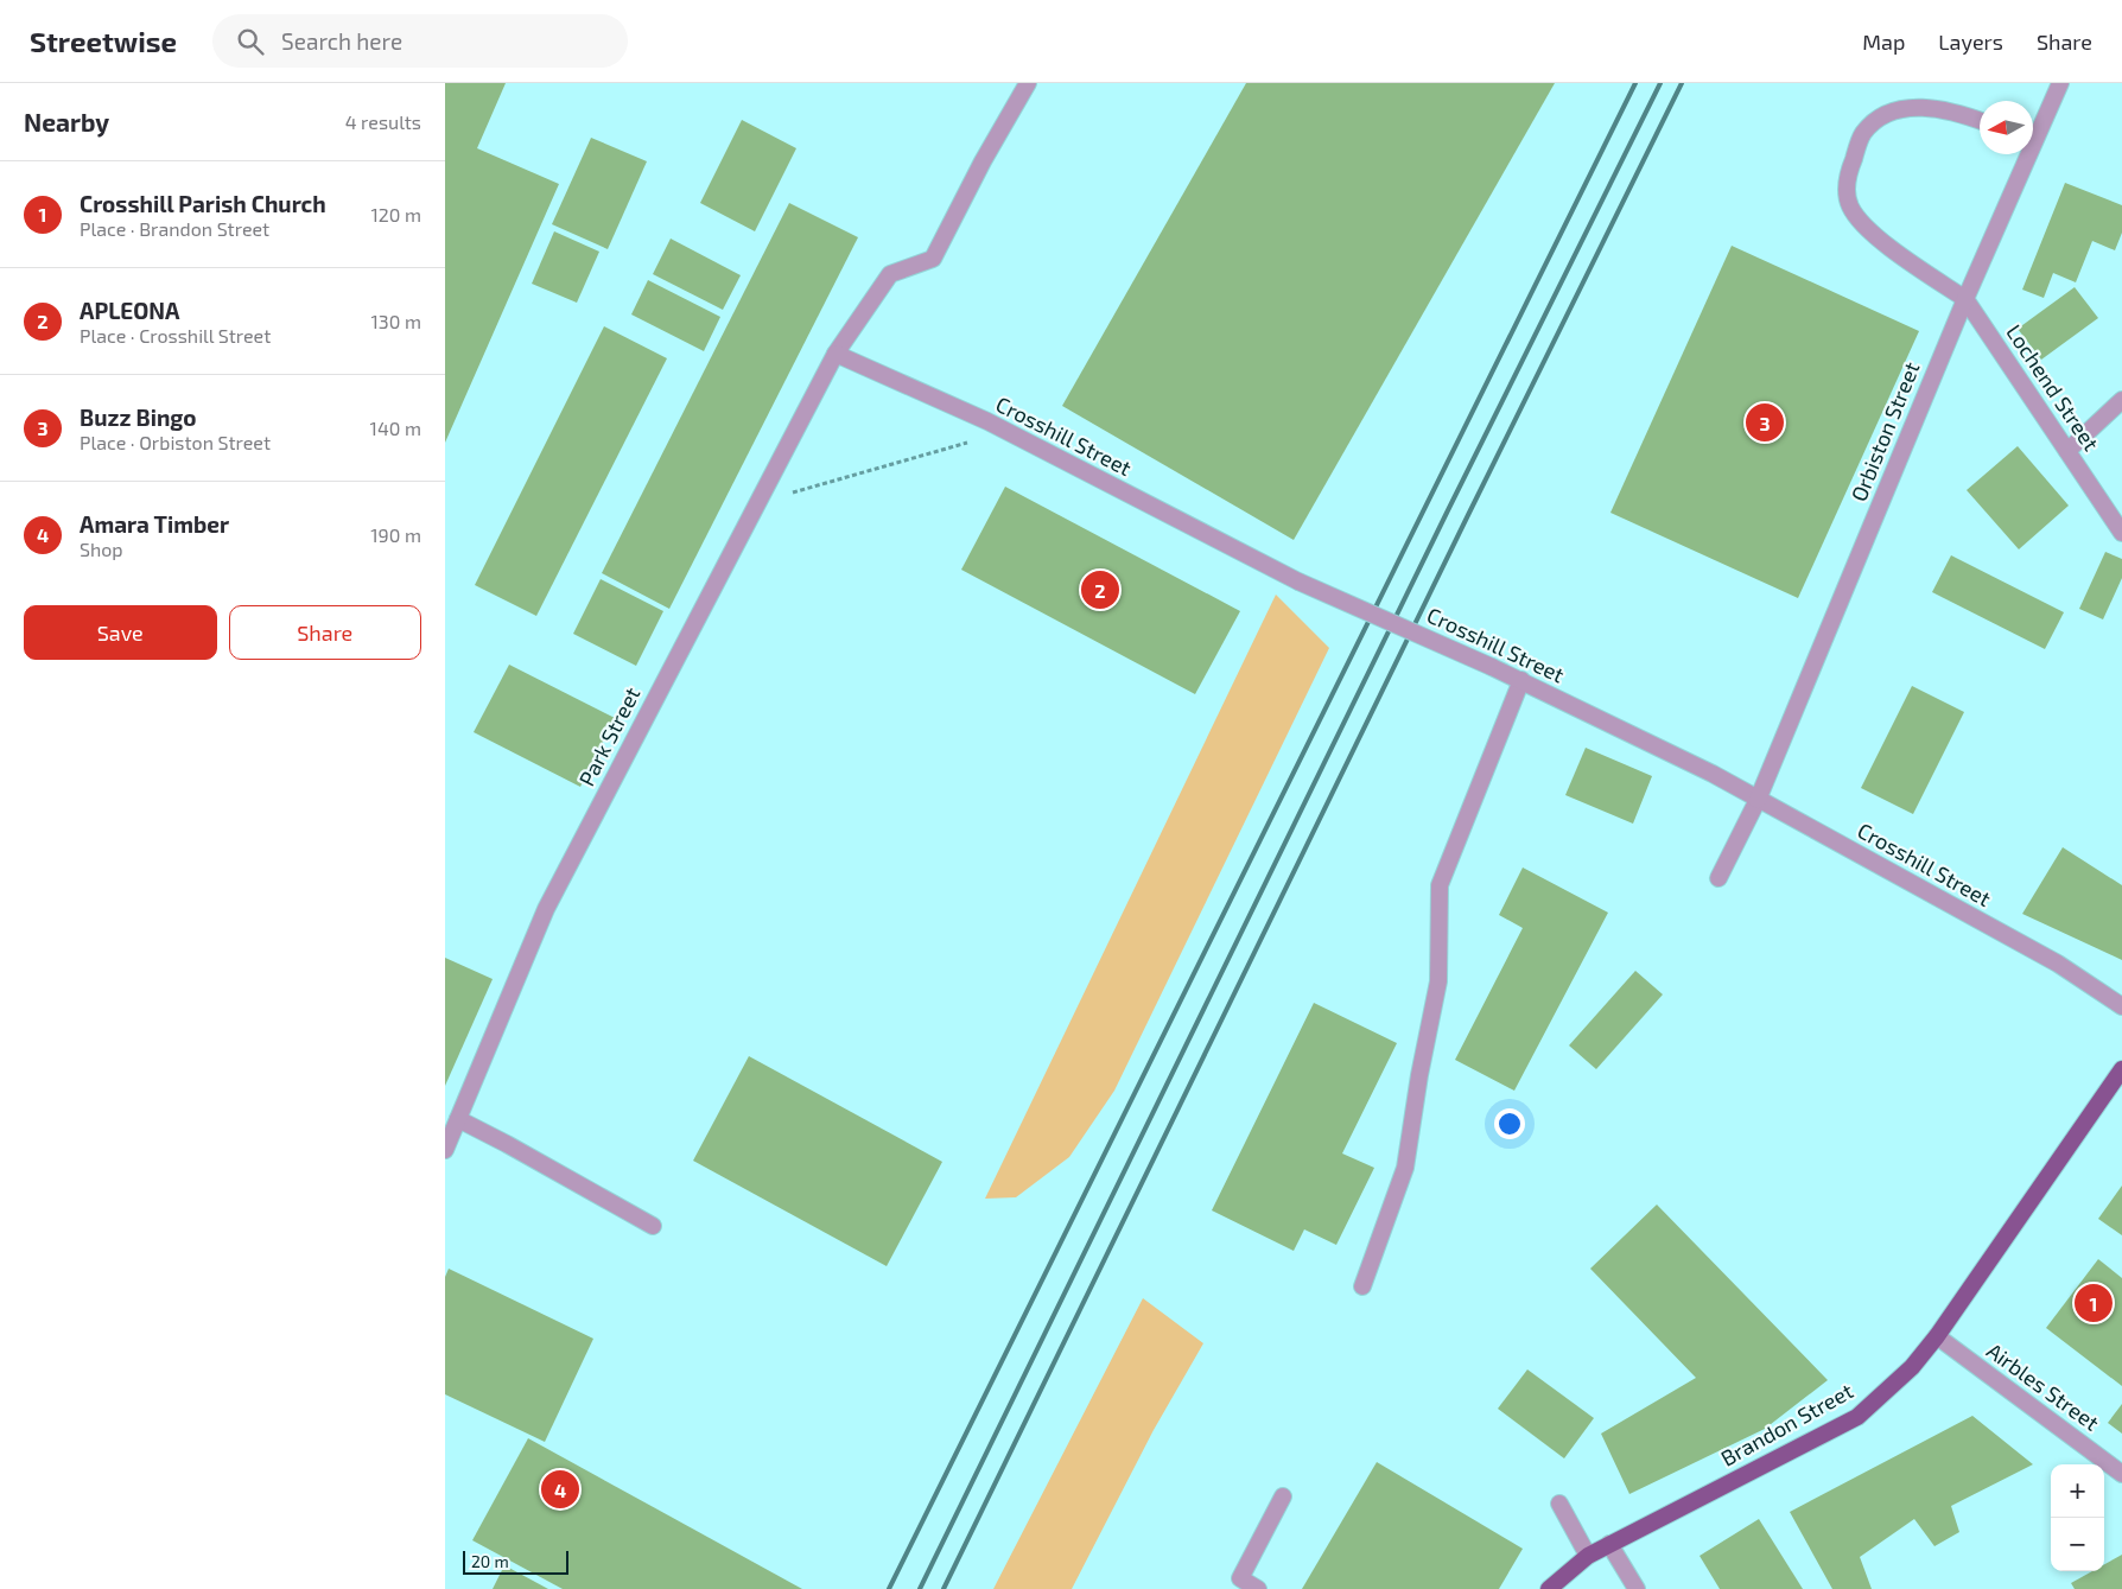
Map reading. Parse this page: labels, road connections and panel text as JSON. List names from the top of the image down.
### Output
{
  "streets": {
    "main road": ["Brandon Street"],
    "street": [
      "Lochend Street",
      "Orbiston Street",
      "Crosshill Street",
      "Park Street",
      "Airbles Street"
    ]
  },
  "crossings": [
    ["Lochend Street", "Orbiston Street"],
    ["Orbiston Street", "Crosshill Street"],
    ["Crosshill Street", "Park Street"],
    ["Airbles Street", "Brandon Street"]
  ],
  "scale_bar": "20 m",
  "north": "left",
  "page": {
    "header": "Streetwise",
    "search": "Search here",
    "nav": ["Map", "Layers", "Share"],
    "heading": ["Nearby", "4 results"],
    "list": [
      {
        "mark": "1",
        "name": "Crosshill Parish Church",
        "note": "Place · Brandon Street",
        "value": "120 m"
      },
      {
        "mark": "2",
        "name": "APLEONA",
        "note": "Place · Crosshill Street",
        "value": "130 m"
      },
      {
        "mark": "3",
        "name": "Buzz Bingo",
        "note": "Place · Orbiston Street",
        "value": "140 m"
      },
      {
        "mark": "4",
        "name": "Amara Timber",
        "note": "Shop",
        "value": "190 m"
      }
    ],
    "pins": [
      "3",
      "2",
      "1",
      "4"
    ],
    "buttons": ["Save", "Share"],
    "map_buttons": ["+", "−"],
    "scale": "20 m"
  }
}
